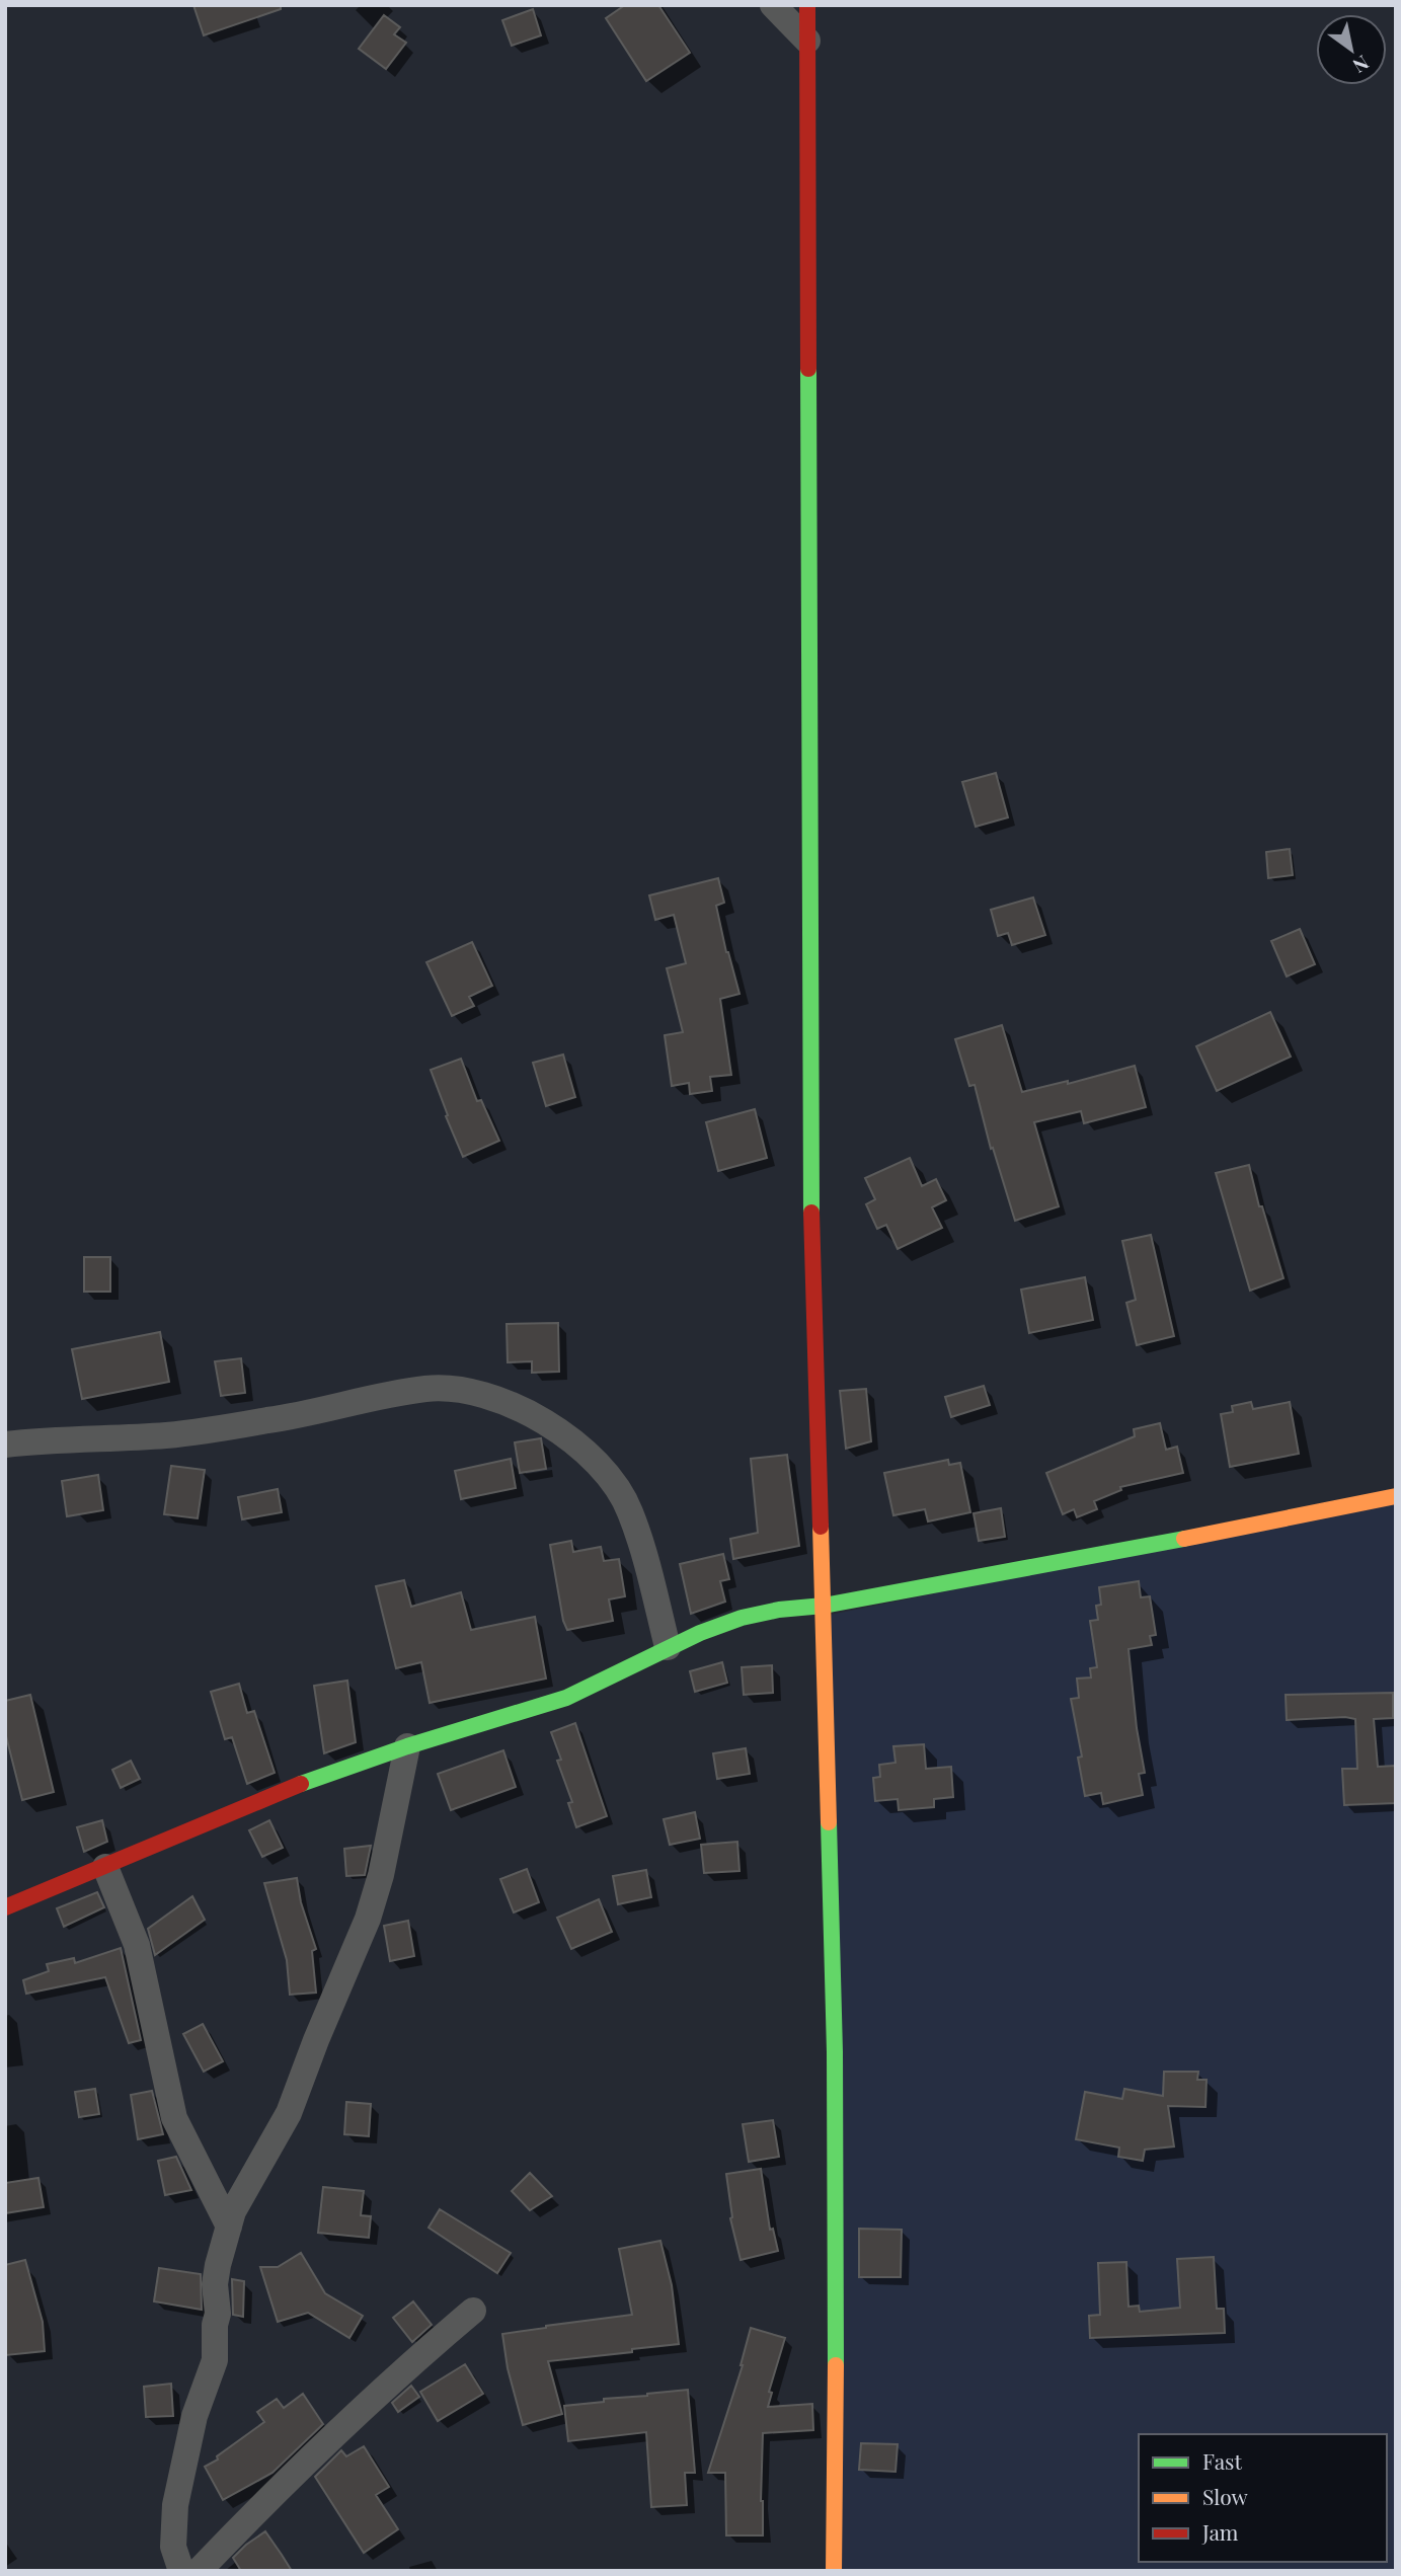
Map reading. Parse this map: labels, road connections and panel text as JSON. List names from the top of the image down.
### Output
{
  "legend": ["Fast", "Slow", "Jam"],
  "north": "bottom right"
}
